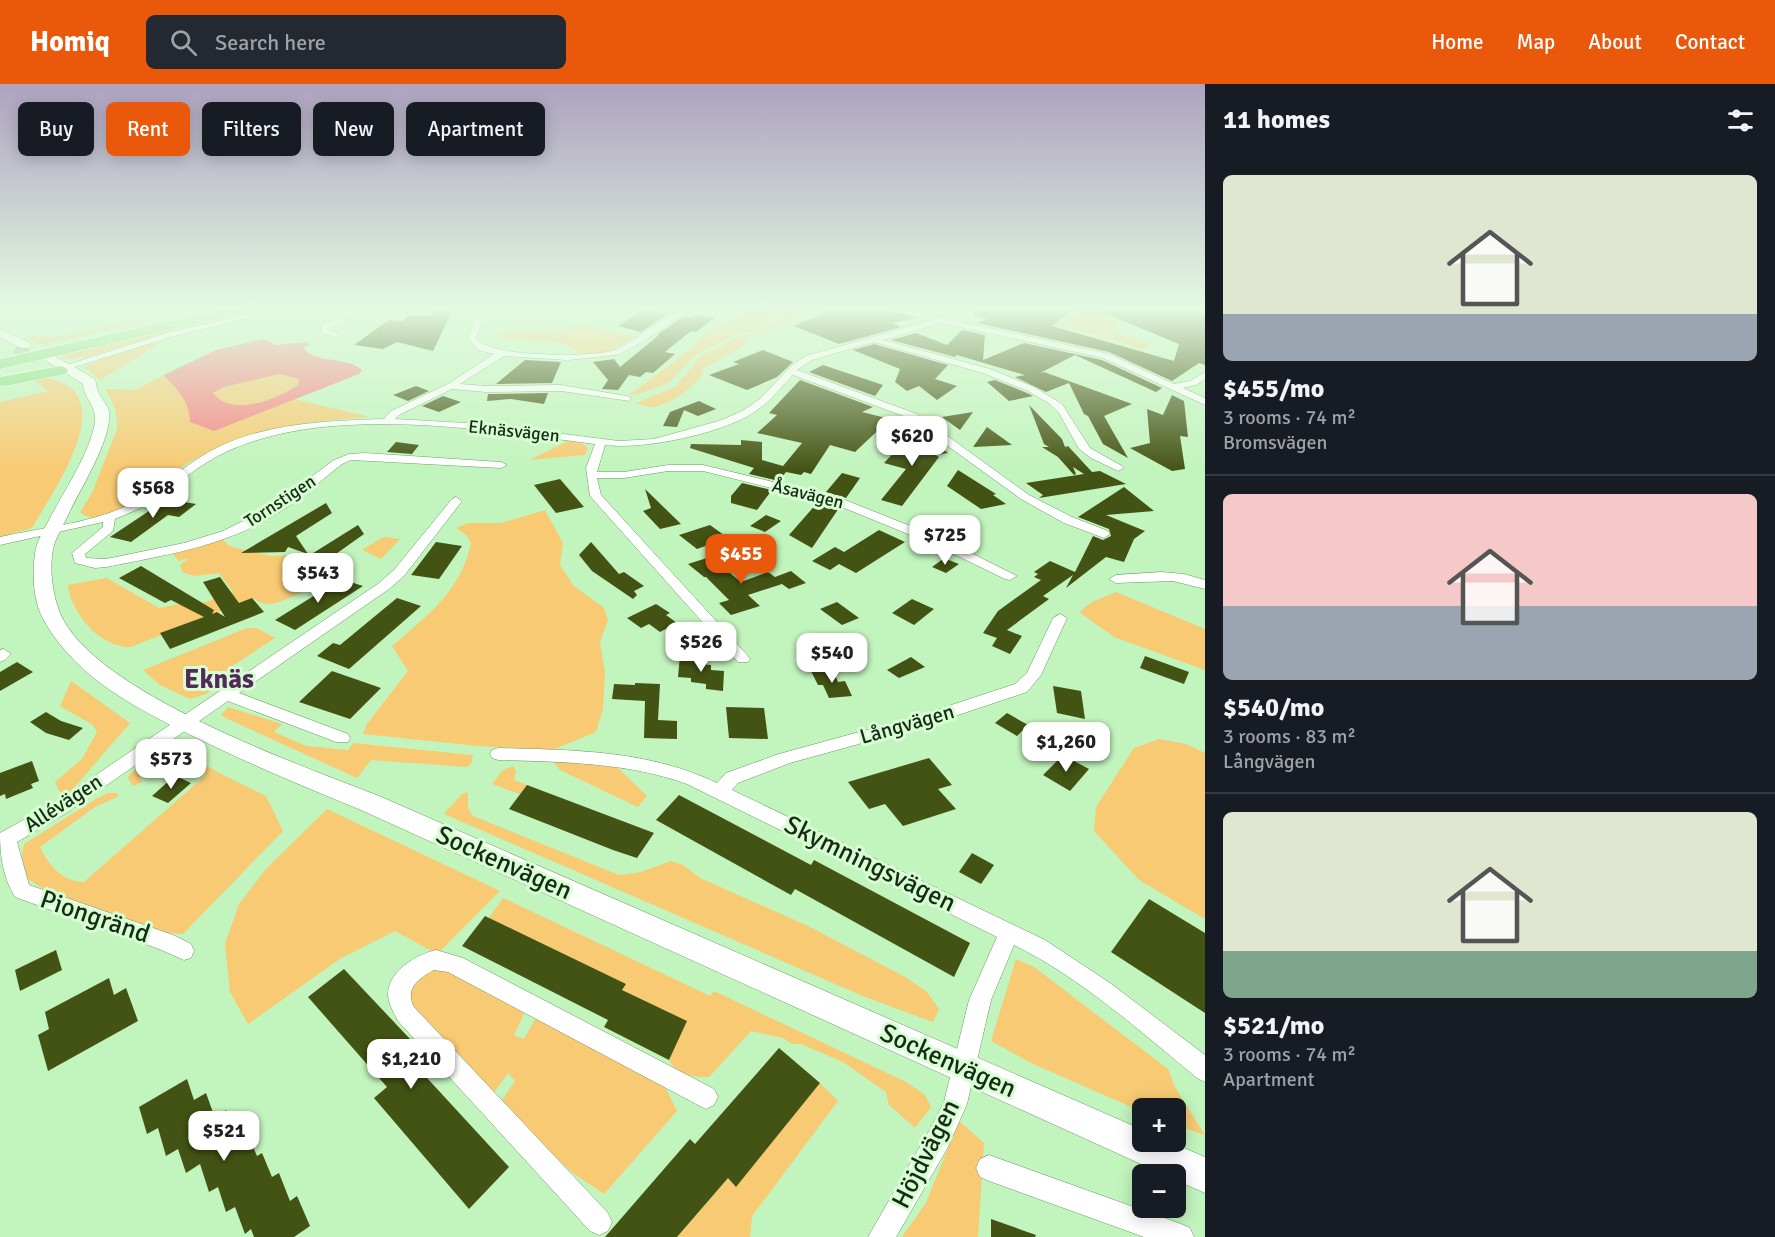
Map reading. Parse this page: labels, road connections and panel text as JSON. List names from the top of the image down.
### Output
{
  "streets": {
    "street": [
      "Eknäsvägen",
      "Åsavägen",
      "Tornstigen",
      "Långvägen",
      "Allévägen",
      "Sockenvägen",
      "Skymningsvägen",
      "Piongränd",
      "Höjdvägen"
    ]
  },
  "crossings": [
    ["Eknäsvägen", "Tornstigen"],
    ["Eknäsvägen", "Sockenvägen"],
    ["Långvägen", "Skymningsvägen"],
    ["Allévägen", "Sockenvägen"],
    ["Allévägen", "Piongränd"],
    ["Sockenvägen", "Höjdvägen"],
    ["Skymningsvägen", "Höjdvägen"]
  ],
  "districts": ["Eknäs"],
  "page": {
    "header": "Homiq",
    "search": "Search here",
    "nav": [
      "Home",
      "Map",
      "About",
      "Contact"
    ],
    "heading": "11 homes",
    "chip": [
      "Buy",
      "Rent",
      "Filters",
      "New",
      "Apartment"
    ],
    "list": [
      {
        "name": "$455/mo",
        "note": "3 rooms · 74 m² · Bromsvägen"
      },
      {
        "name": "$540/mo",
        "note": "3 rooms · 83 m² · Långvägen"
      },
      {
        "name": "$521/mo",
        "note": "3 rooms · 74 m² · Apartment"
      }
    ],
    "price": [
      "$620",
      "$568",
      "$725",
      "$455",
      "$543",
      "$526",
      "$540",
      "$1,260",
      "$573",
      "$1,210",
      "$521"
    ],
    "map_buttons": ["+", "−"]
  }
}
